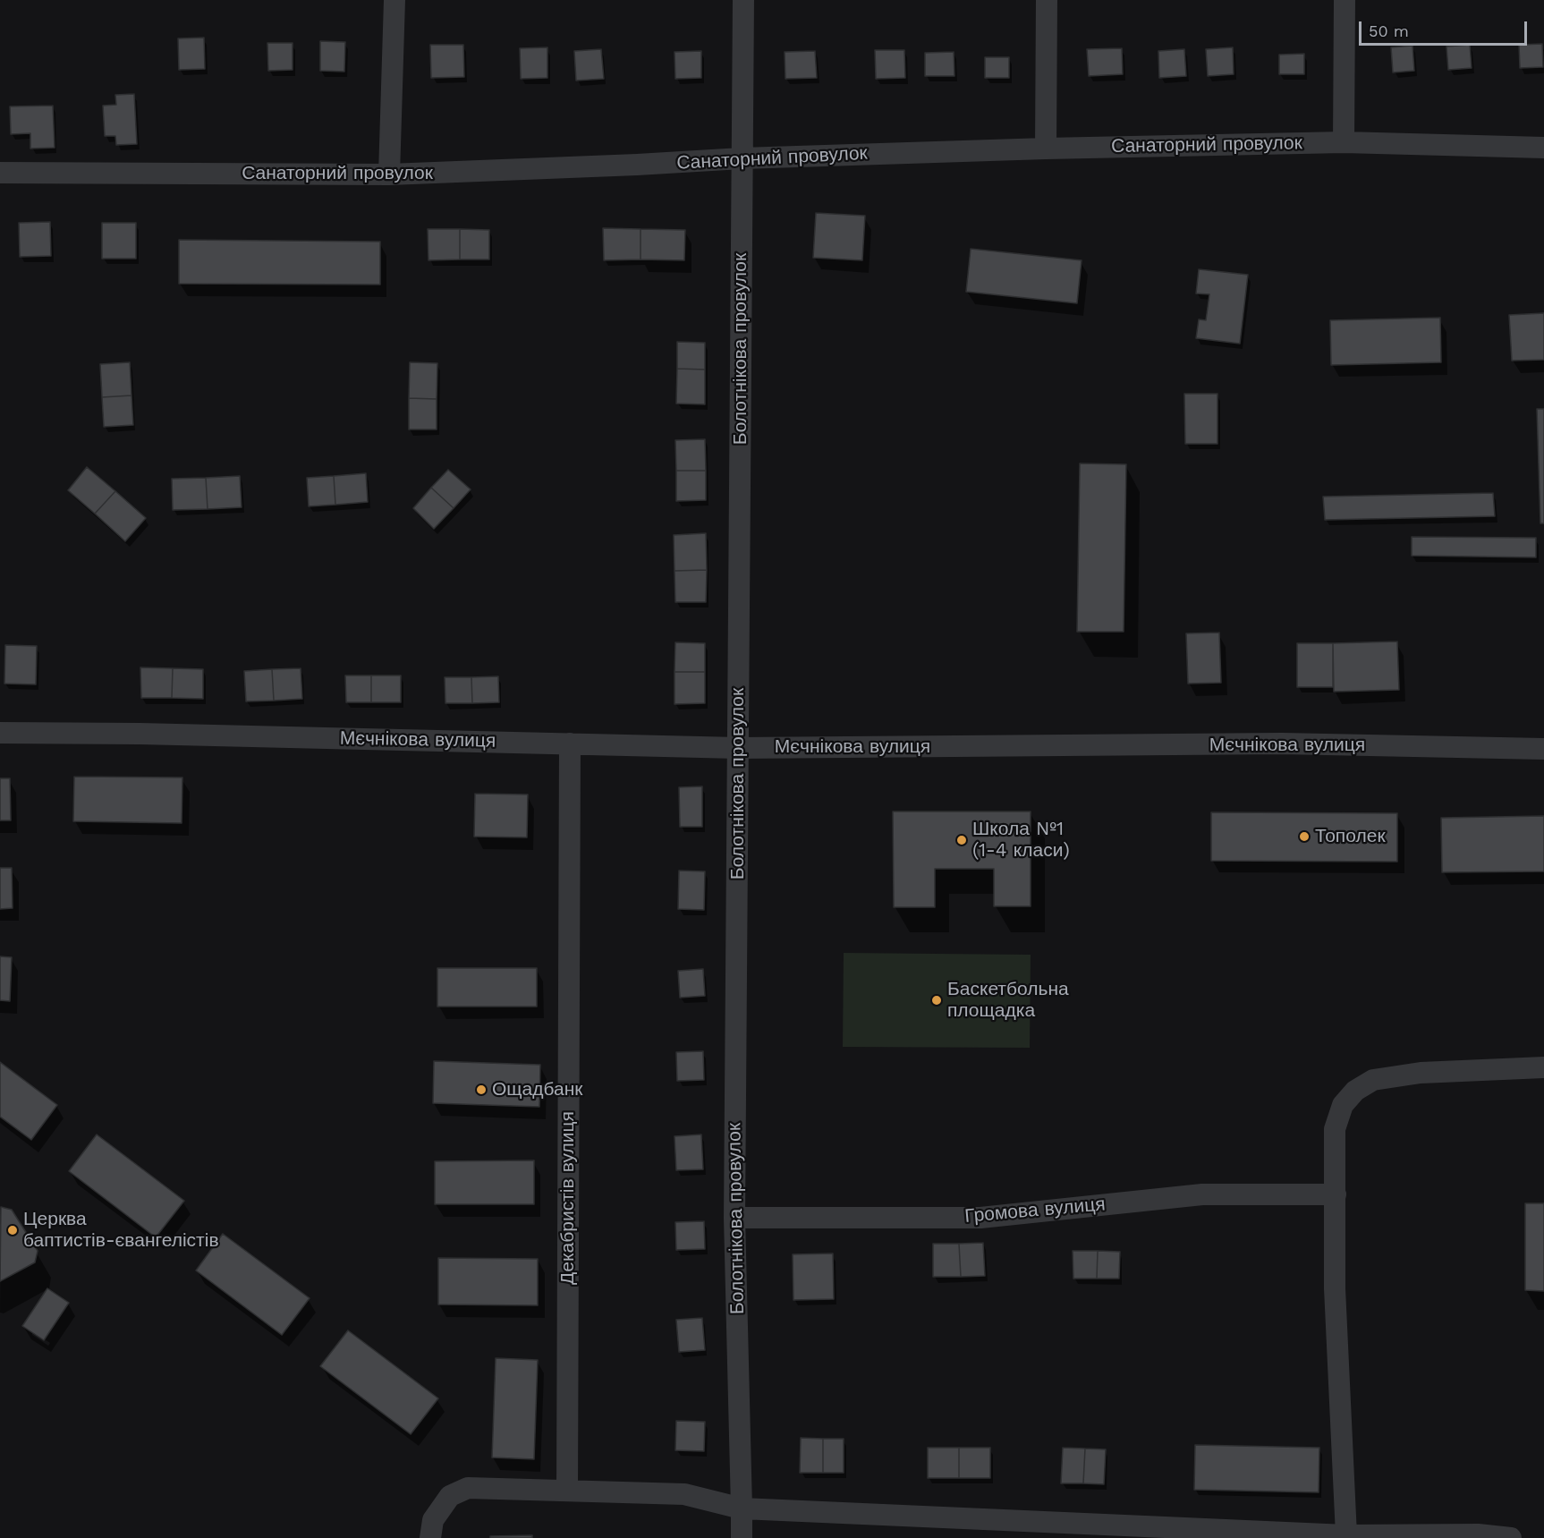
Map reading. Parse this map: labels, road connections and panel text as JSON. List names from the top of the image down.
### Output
{
  "streets": {
    "street": [
      "Санаторний провулок",
      "Болотнікова провулок",
      "Мєчнікова вулиця",
      "Декабристів вулиця",
      "Громова вулиця"
    ]
  },
  "crossings": [
    ["Санаторний провулок", "Болотнікова провулок"],
    ["Болотнікова провулок", "Мєчнікова вулиця"],
    ["Болотнікова провулок", "Громова вулиця"],
    ["Мєчнікова вулиця", "Декабристів вулиця"]
  ],
  "places": [
    "Тополек",
    "Школа №1 (1-4 класи)",
    "Баскетбольна площадка",
    "Ощадбанк",
    "Церква баптистів-євангелістів"
  ],
  "scale_bar": "50 m"
}
